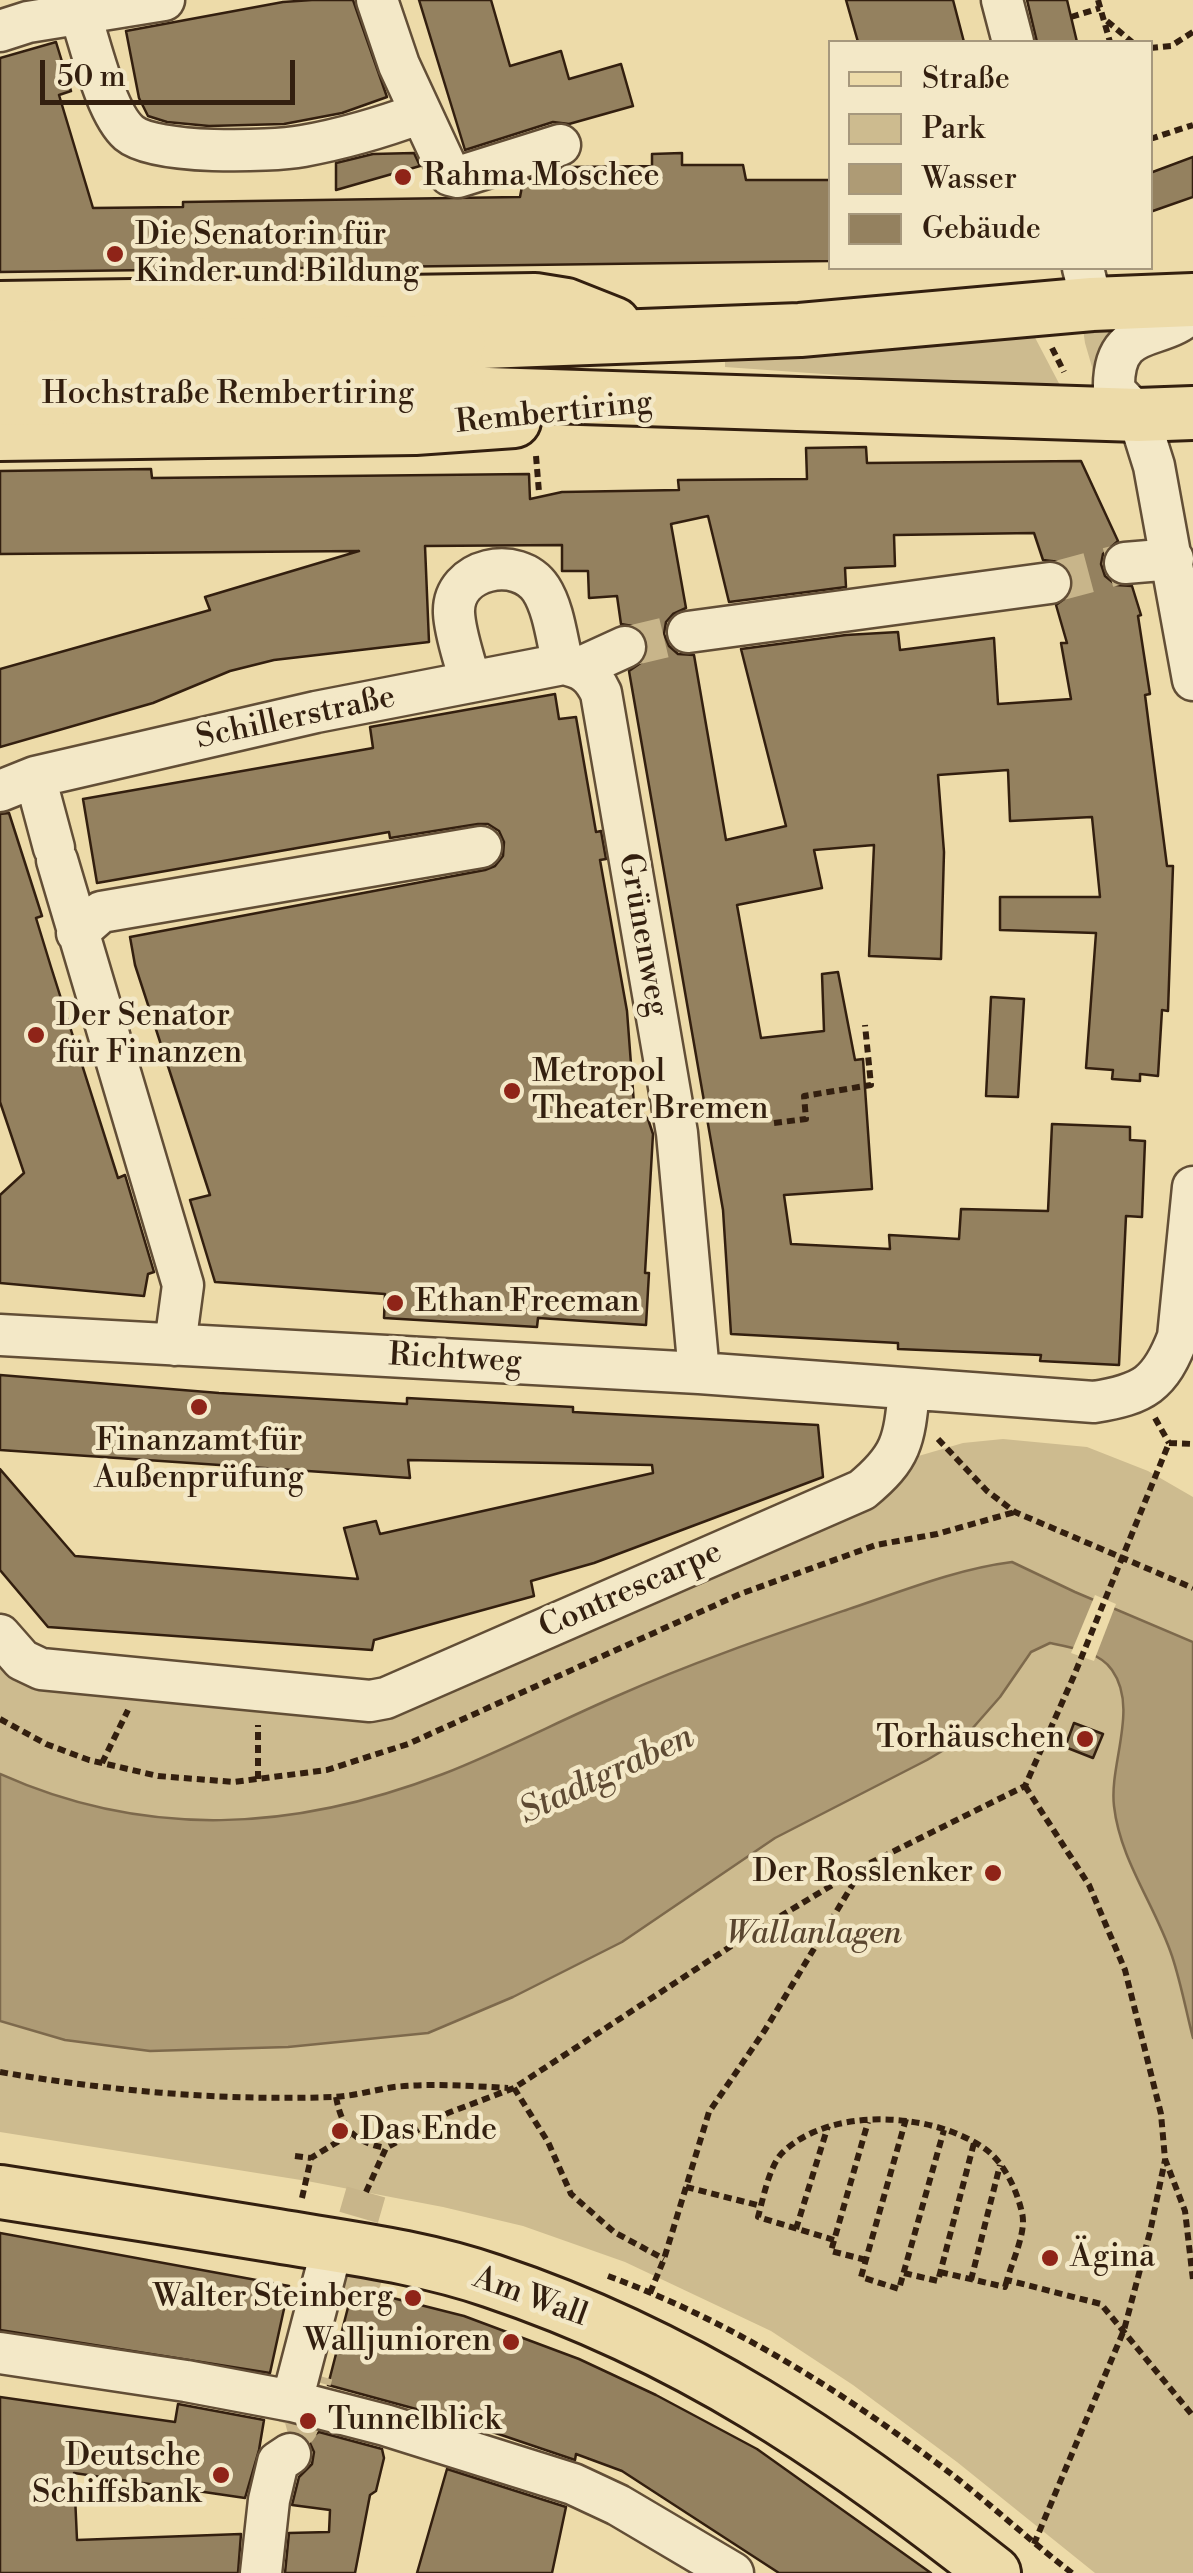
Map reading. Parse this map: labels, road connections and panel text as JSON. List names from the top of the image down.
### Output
{
  "streets": {
    "highway": ["Hochstraße Rembertiring"],
    "main road": ["Rembertiring", "Am Wall"],
    "street": [
      "Schillerstraße",
      "Grünenweg",
      "Richtweg",
      "Contrescarpe"
    ]
  },
  "crossings": [
    ["Hochstraße Rembertiring", "Rembertiring"],
    ["Schillerstraße", "Grünenweg"],
    ["Grünenweg", "Richtweg"],
    ["Richtweg", "Contrescarpe"]
  ],
  "water": ["Stadtgraben"],
  "parks": ["Wallanlagen"],
  "places": [
    "Rahma Moschee",
    "Die Senatorin für Kinder und Bildung",
    "Der Senator für Finanzen",
    "Metropol Theater Bremen",
    "Ethan Freeman",
    "Finanzamt für Außenprüfung",
    "Torhäuschen",
    "Der Rosslenker",
    "Das Ende",
    "Ägina",
    "Walter Steinberg",
    "Walljunioren",
    "Tunnelblick",
    "Deutsche Schiffsbank"
  ],
  "legend": [
    "Straße",
    "Park",
    "Wasser",
    "Gebäude"
  ],
  "scale_bar": "50 m"
}
